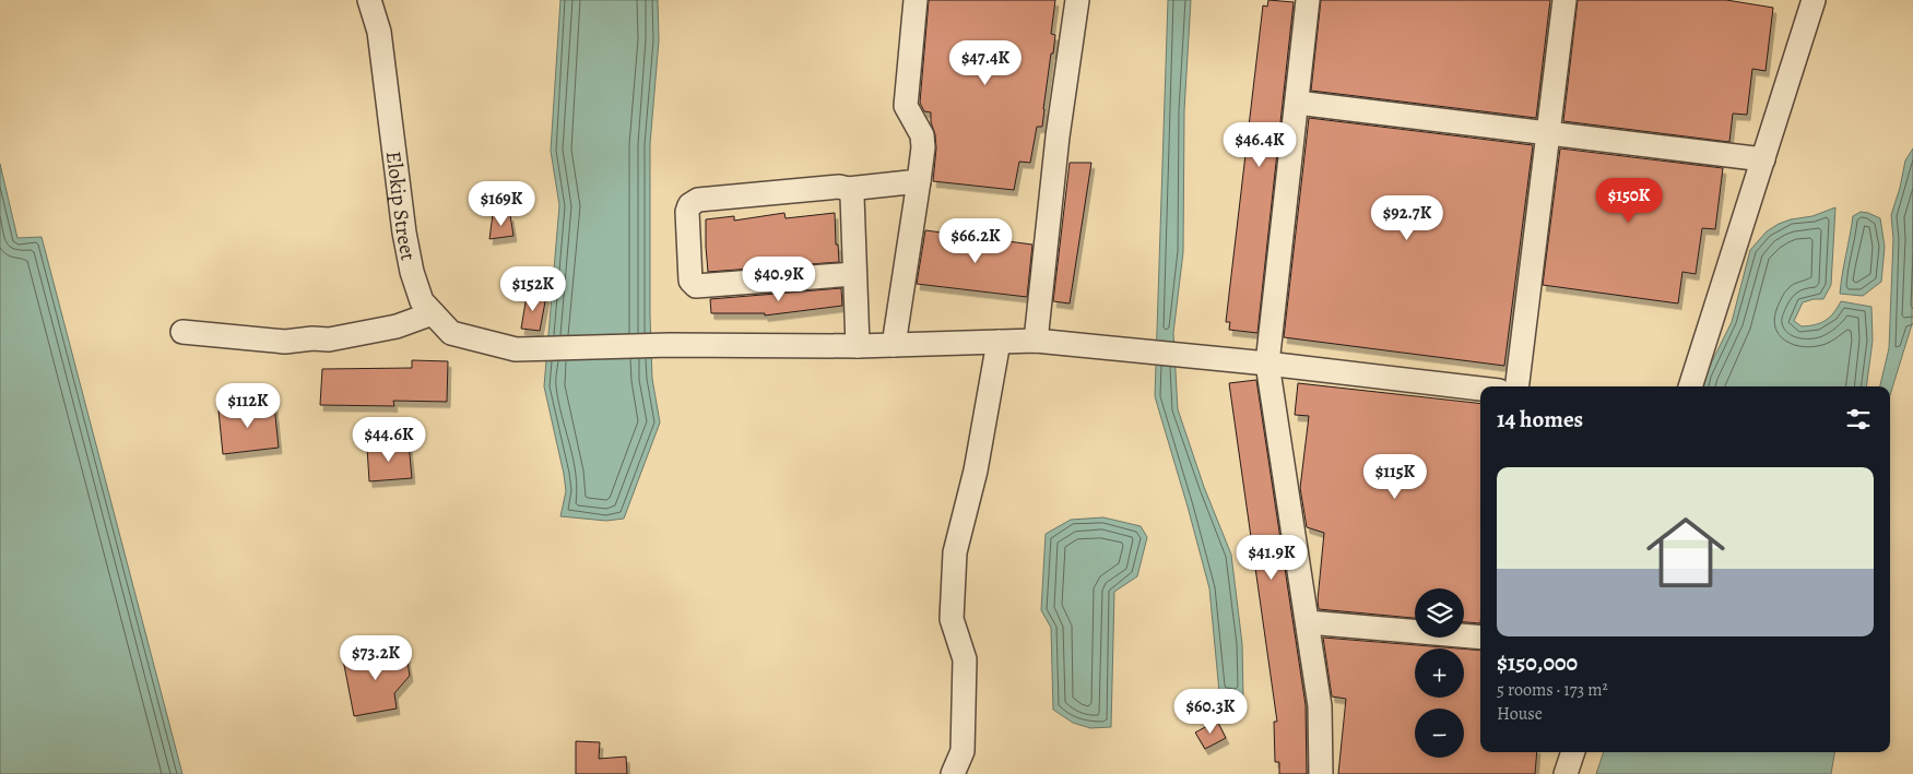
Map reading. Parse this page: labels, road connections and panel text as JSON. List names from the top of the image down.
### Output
{
  "streets": {
    "street": ["Elokip Street"]
  },
  "page": {
    "price": [
      "$47.4K",
      "$46.4K",
      "$150K",
      "$169K",
      "$92.7K",
      "$66.2K",
      "$40.9K",
      "$152K",
      "$112K",
      "$44.6K",
      "$115K",
      "$41.9K",
      "$73.2K",
      "$60.3K"
    ],
    "heading": "14 homes",
    "list": [
      {
        "name": "$150,000",
        "note": "5 rooms · 173 m² · House"
      }
    ],
    "map_buttons": ["+", "−"]
  }
}
